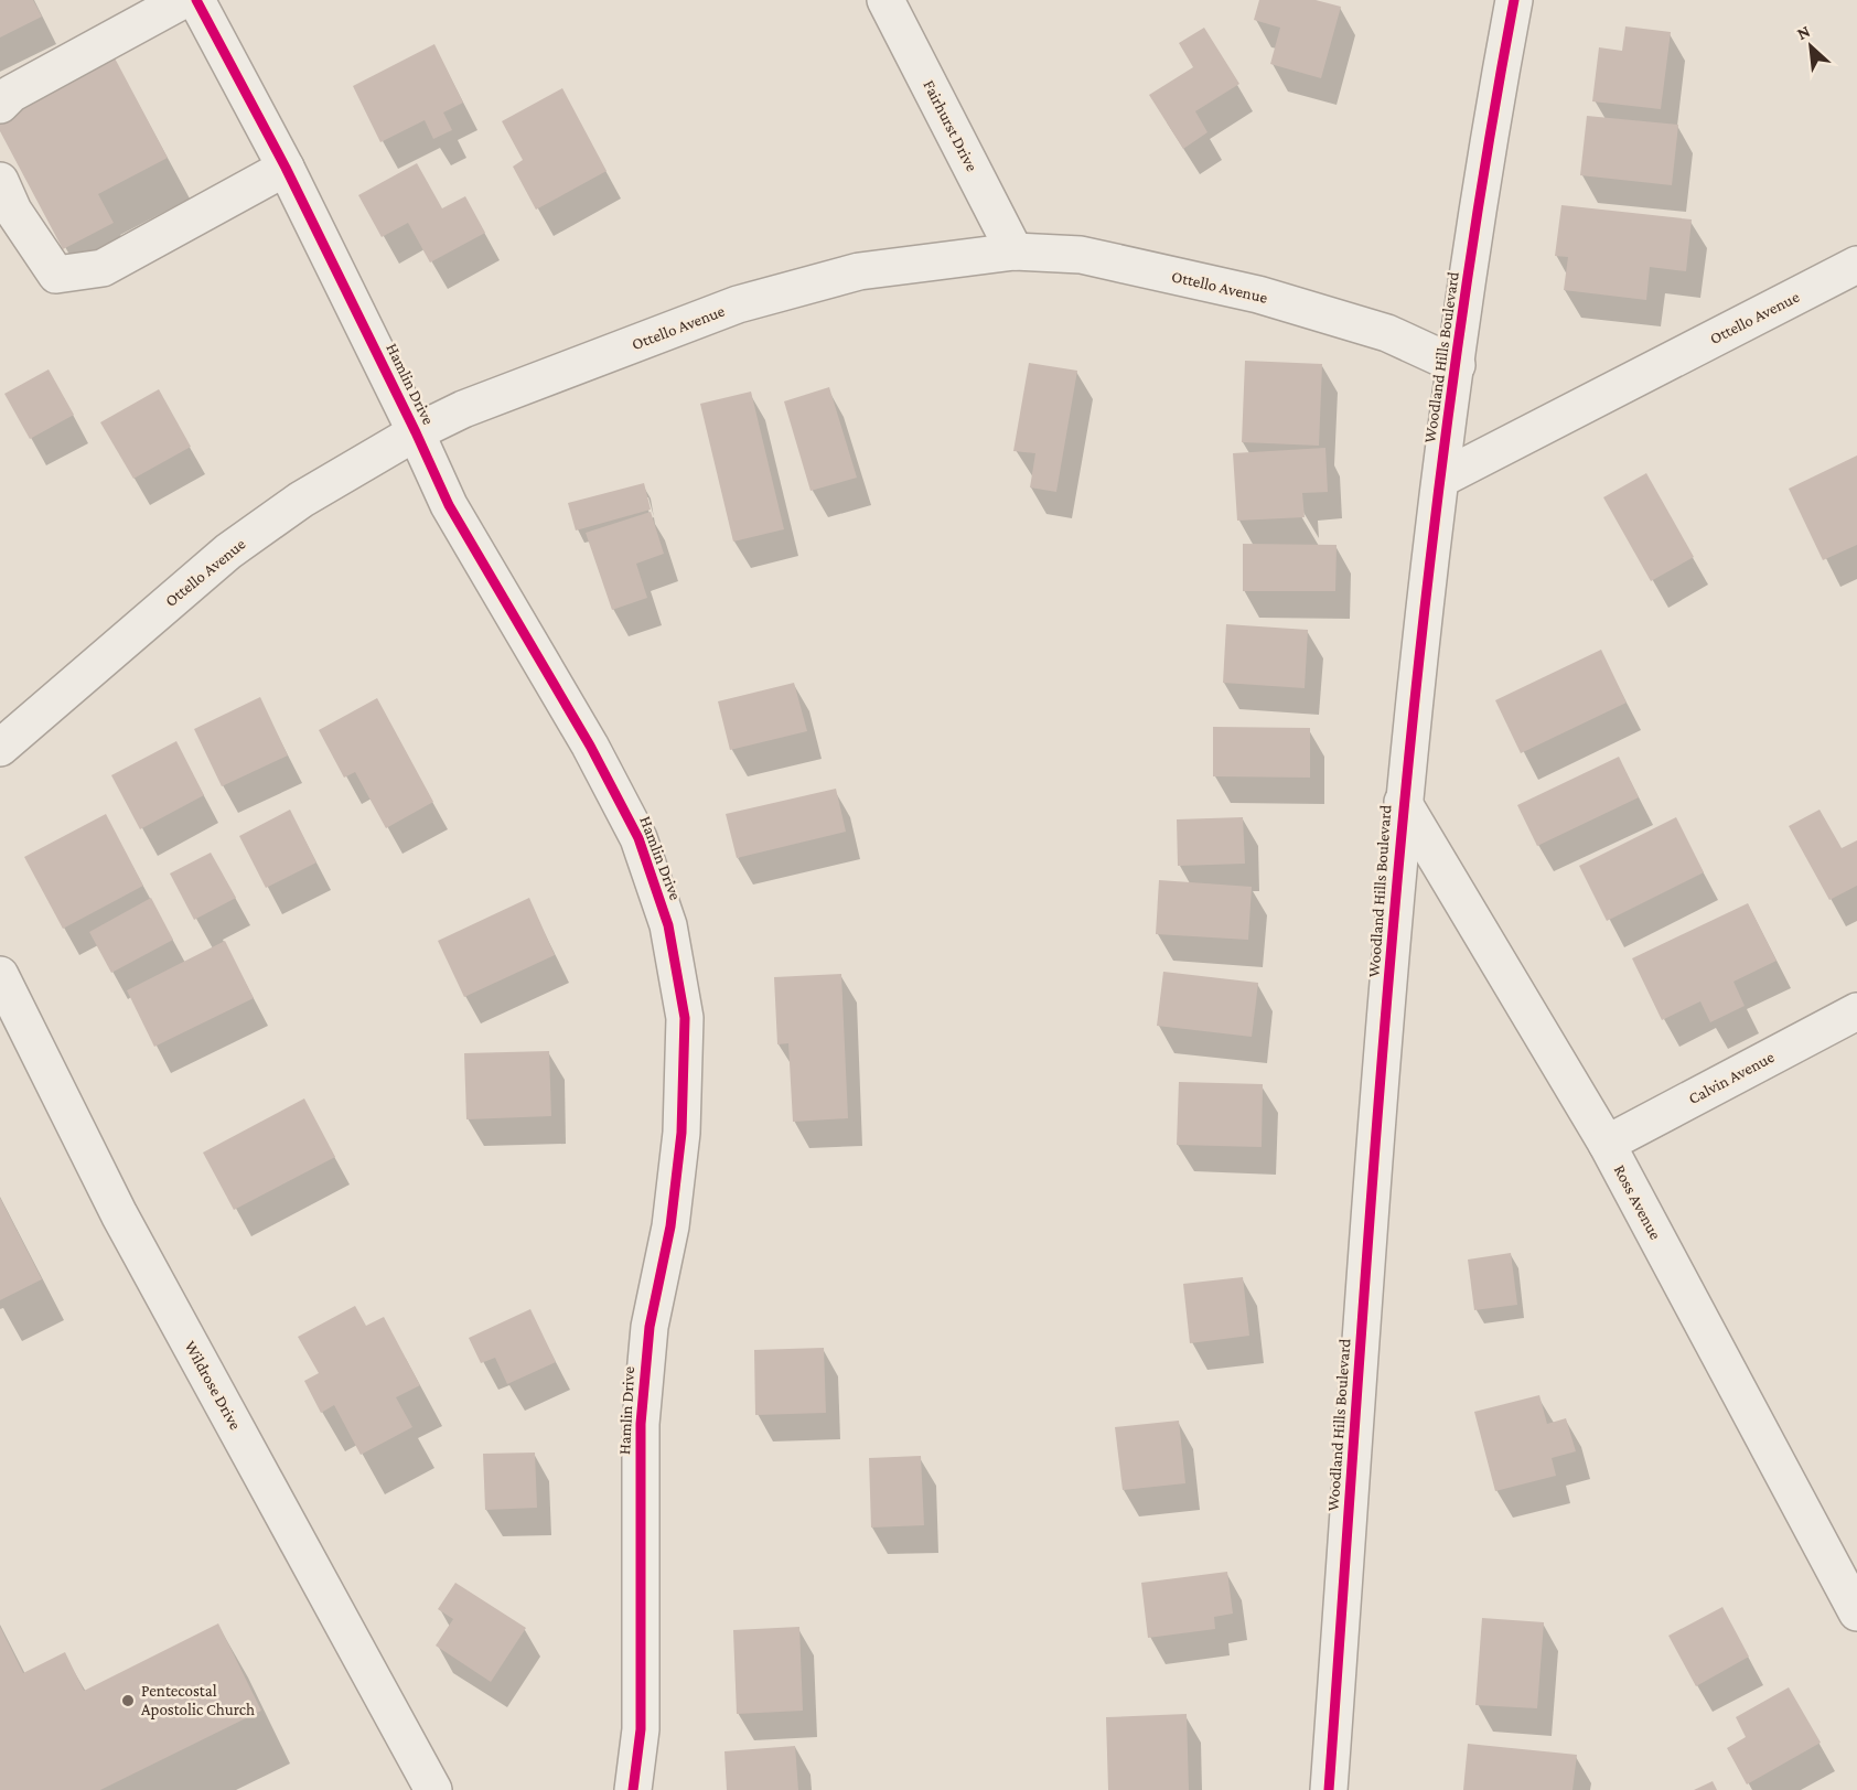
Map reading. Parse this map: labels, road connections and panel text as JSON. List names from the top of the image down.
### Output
{
  "streets": {
    "street": [
      "Fairhurst Drive",
      "Ottello Avenue",
      "Woodland Hills Boulevard",
      "Hamlin Drive",
      "Calvin Avenue",
      "Ross Avenue",
      "Wildrose Drive"
    ]
  },
  "crossings": [
    ["Fairhurst Drive", "Ottello Avenue"],
    ["Ottello Avenue", "Woodland Hills Boulevard"],
    ["Ottello Avenue", "Hamlin Drive"],
    ["Woodland Hills Boulevard", "Ross Avenue"],
    ["Calvin Avenue", "Ross Avenue"]
  ],
  "places": ["Pentecostal Apostolic Church"],
  "north": "top left"
}
